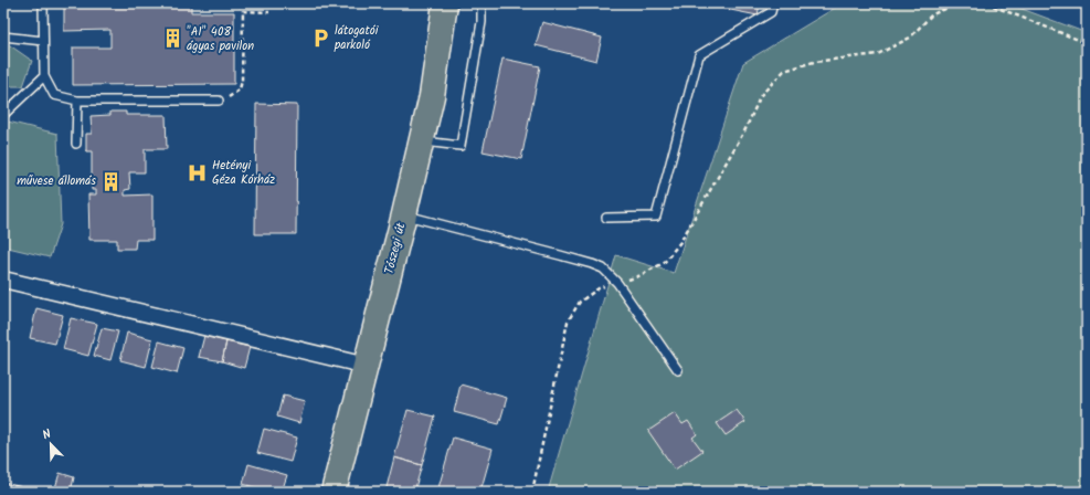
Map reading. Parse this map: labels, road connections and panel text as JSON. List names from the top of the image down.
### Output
{
  "streets": {
    "main road": ["Tószegi út"]
  },
  "places": {
    "parking": ["látogatói parkoló"],
    "building": ["\"A1\" 408 ágyas pavilon", "művese állomás"],
    "hospital": ["Hetényi Géza Kórház"]
  },
  "north": "top left"
}
